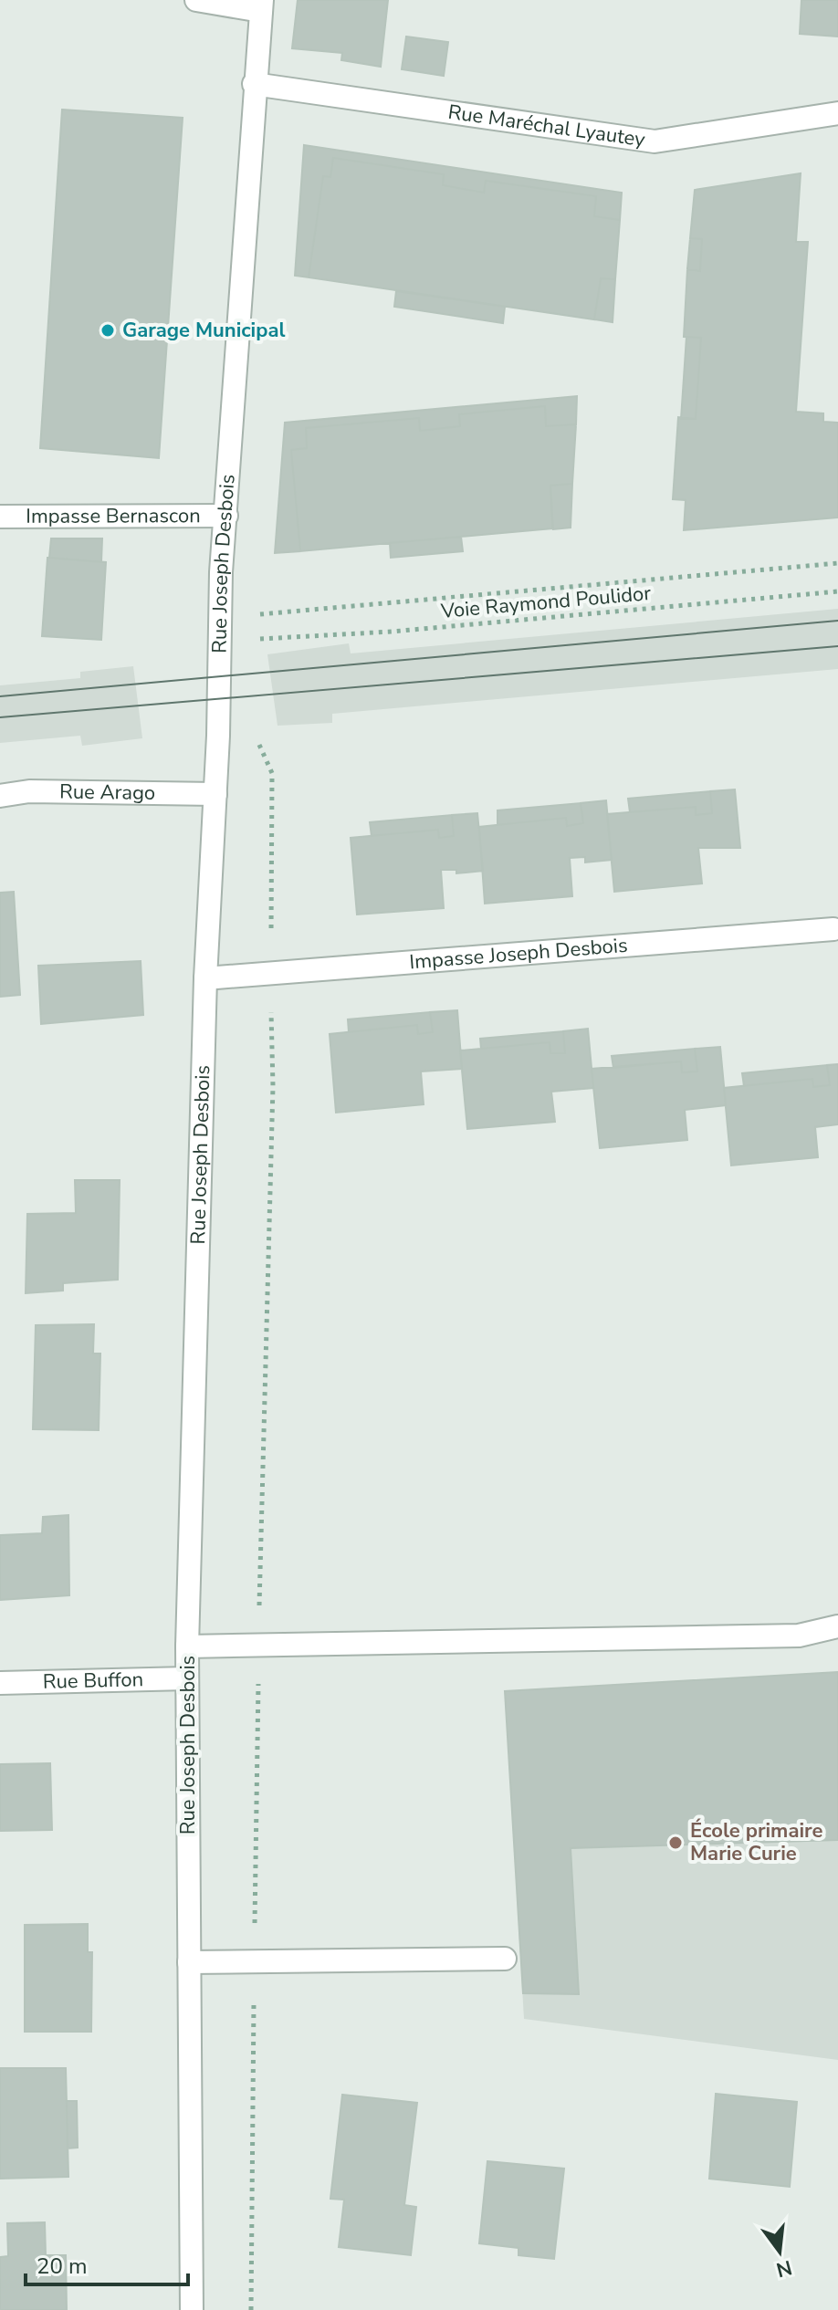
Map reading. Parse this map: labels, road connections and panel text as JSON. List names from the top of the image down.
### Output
{
  "streets": {
    "street": [
      "Rue Maréchal Lyautey",
      "Impasse Bernascon",
      "Rue Joseph Desbois",
      "Rue Arago",
      "Impasse Joseph Desbois",
      "Rue Buffon"
    ],
    "path": ["Voie Raymond Poulidor"]
  },
  "crossings": [
    ["Rue Maréchal Lyautey", "Rue Joseph Desbois"],
    ["Impasse Bernascon", "Rue Joseph Desbois"],
    ["Rue Joseph Desbois", "Rue Arago"],
    ["Rue Joseph Desbois", "Impasse Joseph Desbois"],
    ["Rue Joseph Desbois", "Rue Buffon"]
  ],
  "places": ["Garage Municipal", "École primaire Marie Curie"],
  "scale_bar": "20 m",
  "north": "bottom"
}
